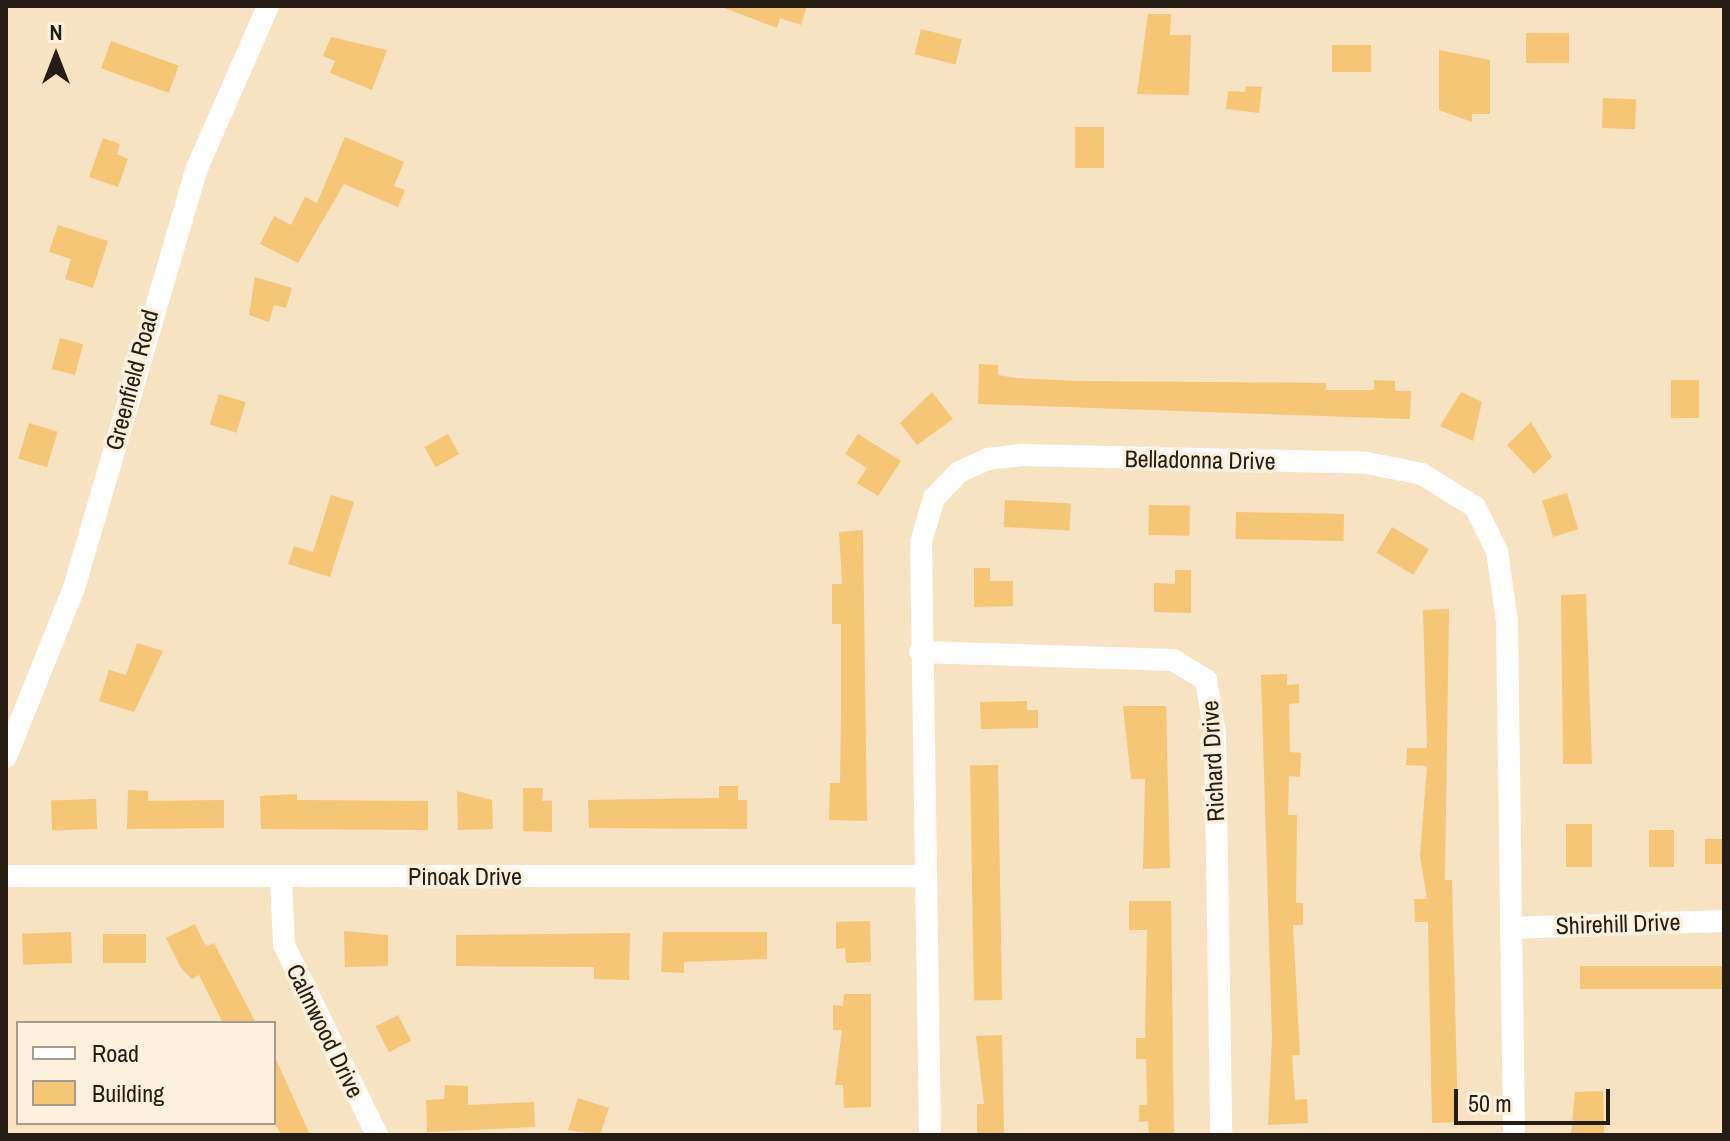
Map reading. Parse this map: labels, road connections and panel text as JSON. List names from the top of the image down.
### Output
{
  "streets": {
    "street": [
      "Greenfield Road",
      "Belladonna Drive",
      "Richard Drive",
      "Pinoak Drive",
      "Shirehill Drive",
      "Calmwood Drive"
    ]
  },
  "crossings": [
    ["Belladonna Drive", "Richard Drive"],
    ["Belladonna Drive", "Pinoak Drive"],
    ["Belladonna Drive", "Shirehill Drive"],
    ["Pinoak Drive", "Calmwood Drive"]
  ],
  "legend": ["Road", "Building"],
  "scale_bar": "50 m",
  "north": "top"
}
